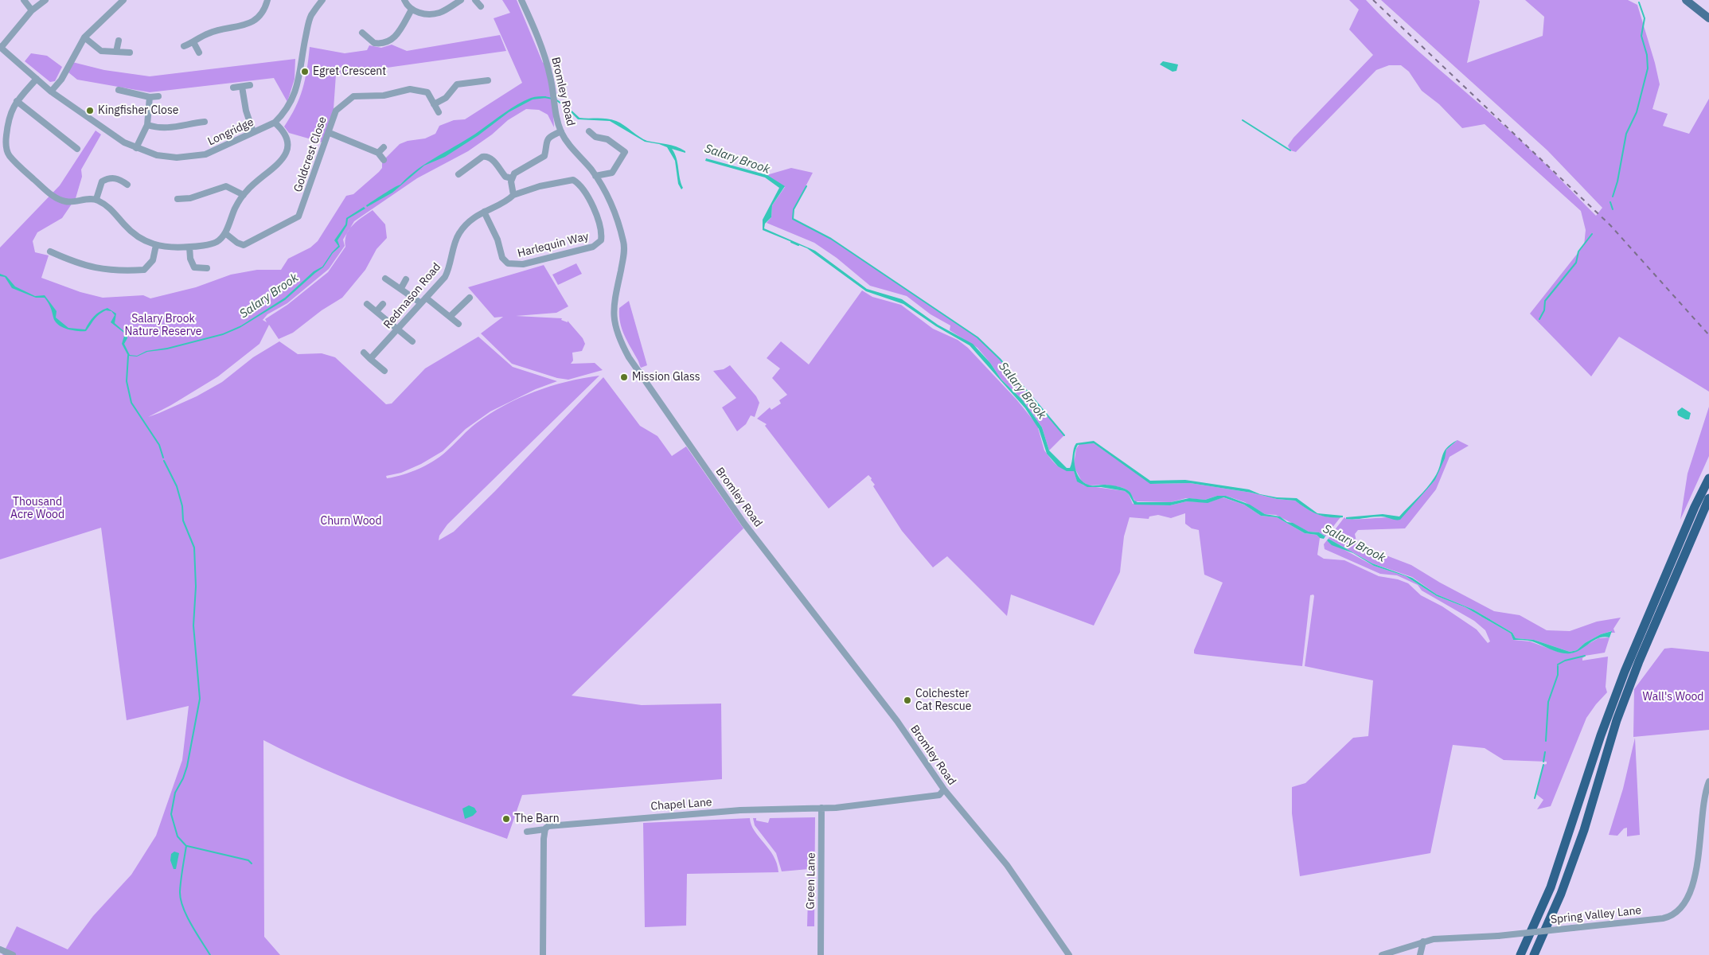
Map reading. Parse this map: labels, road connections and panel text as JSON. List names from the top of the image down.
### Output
{
  "streets": {
    "street": [
      "Bromley Road",
      "Longridge",
      "Goldcrest Close",
      "Harlequin Way",
      "Redmason Road",
      "Chapel Lane",
      "Green Lane",
      "Spring Valley Lane"
    ]
  },
  "crossings": [
    ["Bromley Road", "Chapel Lane"],
    ["Harlequin Way", "Redmason Road"],
    ["Chapel Lane", "Green Lane"]
  ],
  "water": ["Salary Brook"],
  "parks": [
    "Salary Brook Nature Reserve",
    "Thousand Acre Wood",
    "Churn Wood",
    "Wall's Wood"
  ],
  "places": [
    "Egret Crescent",
    "Kingfisher Close",
    "Mission Glass",
    "Colchester Cat Rescue",
    "The Barn"
  ]
}
